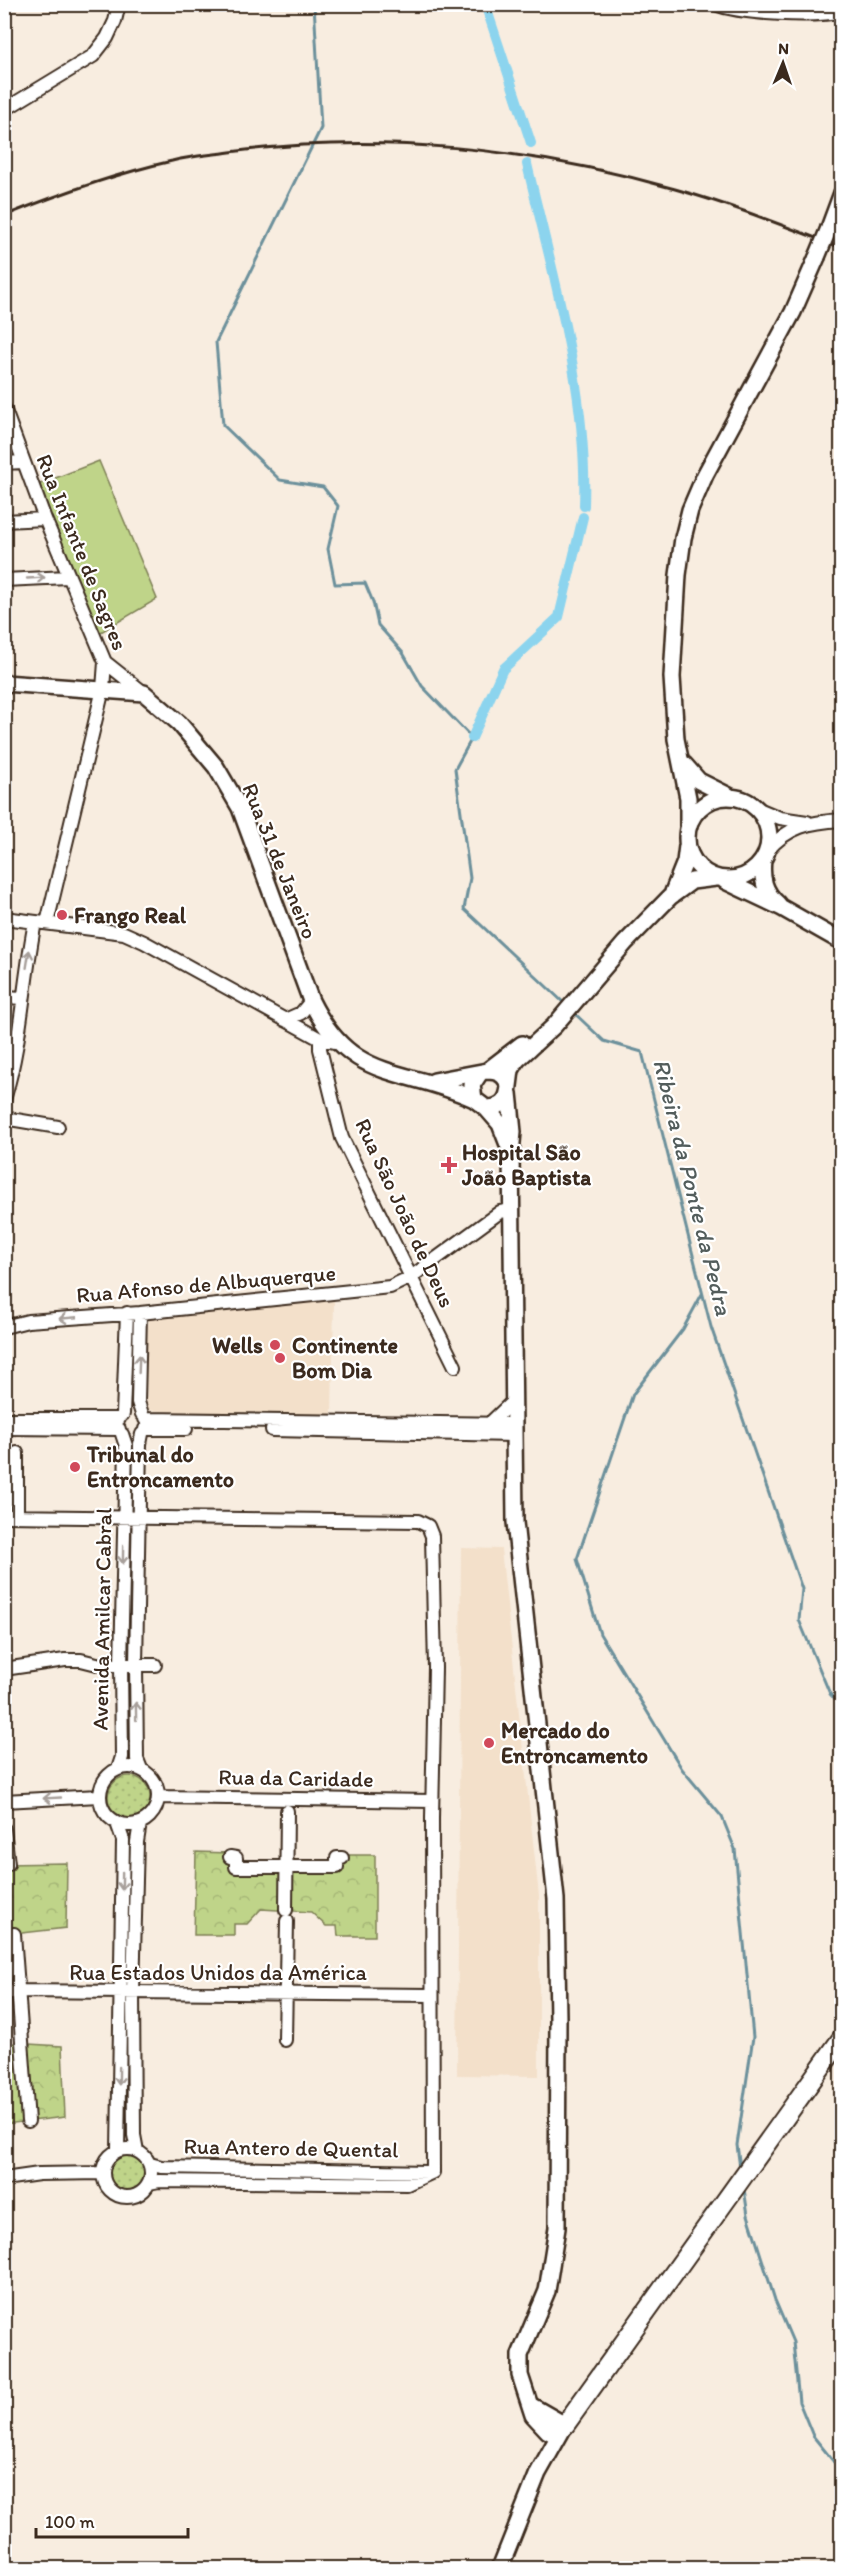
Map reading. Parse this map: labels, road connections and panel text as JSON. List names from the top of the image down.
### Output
{
  "streets": {
    "main road": ["Rua 31 de Janeiro"],
    "street": [
      "Rua Infante de Sagres",
      "Rua São João de Deus",
      "Rua Afonso de Albuquerque",
      "Avenida Amilcar Cabral",
      "Rua da Caridade",
      "Rua Estados Unidos da América",
      "Rua Antero de Quental"
    ]
  },
  "crossings": [
    ["Rua Infante de Sagres", "Rua 31 de Janeiro"],
    ["Rua São João de Deus", "Rua Afonso de Albuquerque"],
    ["Rua Afonso de Albuquerque", "Avenida Amilcar Cabral"],
    ["Avenida Amilcar Cabral", "Rua da Caridade"]
  ],
  "water": ["Ribeira da Ponte da Pedra"],
  "places": {
    "other": [
      "Frango Real",
      "Wells",
      "Continente Bom Dia",
      "Tribunal do Entroncamento",
      "Mercado do Entroncamento"
    ],
    "health": ["Hospital São João Baptista"]
  },
  "scale_bar": "100 m",
  "north": "top"
}
